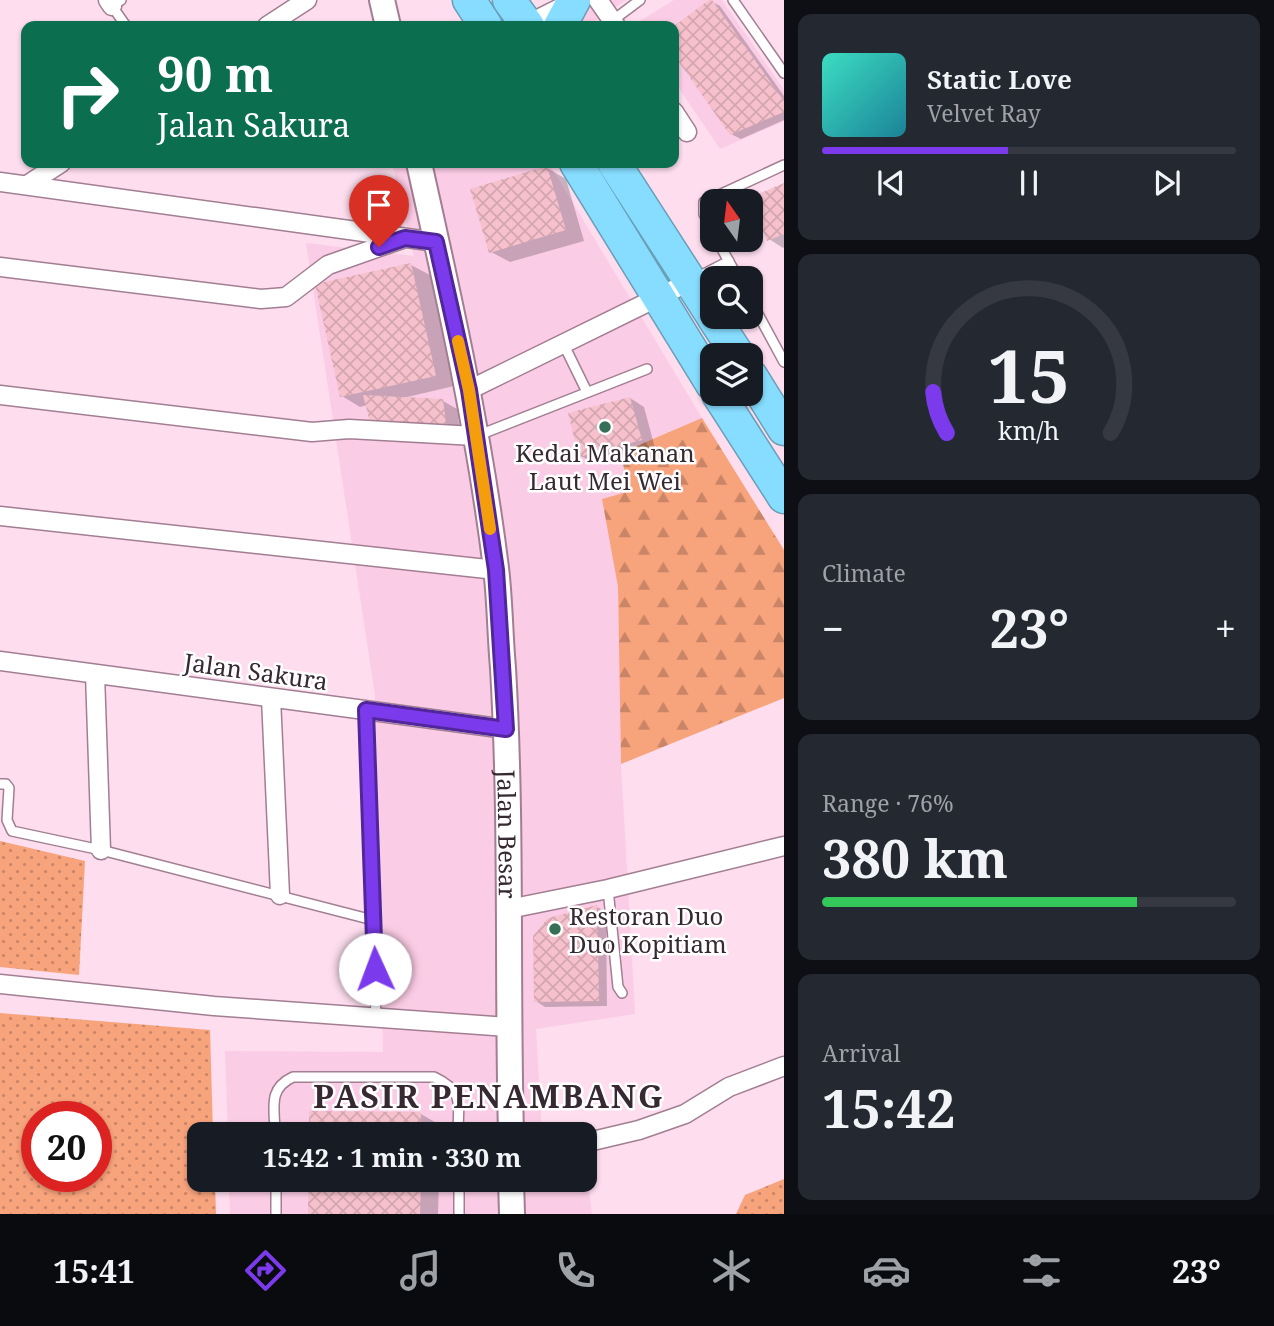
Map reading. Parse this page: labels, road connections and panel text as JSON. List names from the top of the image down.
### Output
{
  "streets": {
    "street": ["Jalan Sakura", "Jalan Besar"]
  },
  "crossings": [
    ["Jalan Sakura", "Jalan Besar"]
  ],
  "districts": ["PASIR PENAMBANG"],
  "places": ["Kedai Makanan Laut Mei Wei", "Restoran Duo Duo Kopitiam"],
  "north": "top",
  "page": {
    "turn": ["90 m", "Jalan Sakura"],
    "song": ["Static Love", "Velvet Ray"],
    "tile": [
      "Climate",
      ["Range · 76%", "380 km"],
      ["Arrival", "15:42"]
    ],
    "heat": ["−", "23°", "+"],
    "limit": "20",
    "trip": "15:42 · 1 min · 330 m",
    "tabs": ["15:41", "23°"],
    "gauge": ["15", "km/h"]
  }
}
